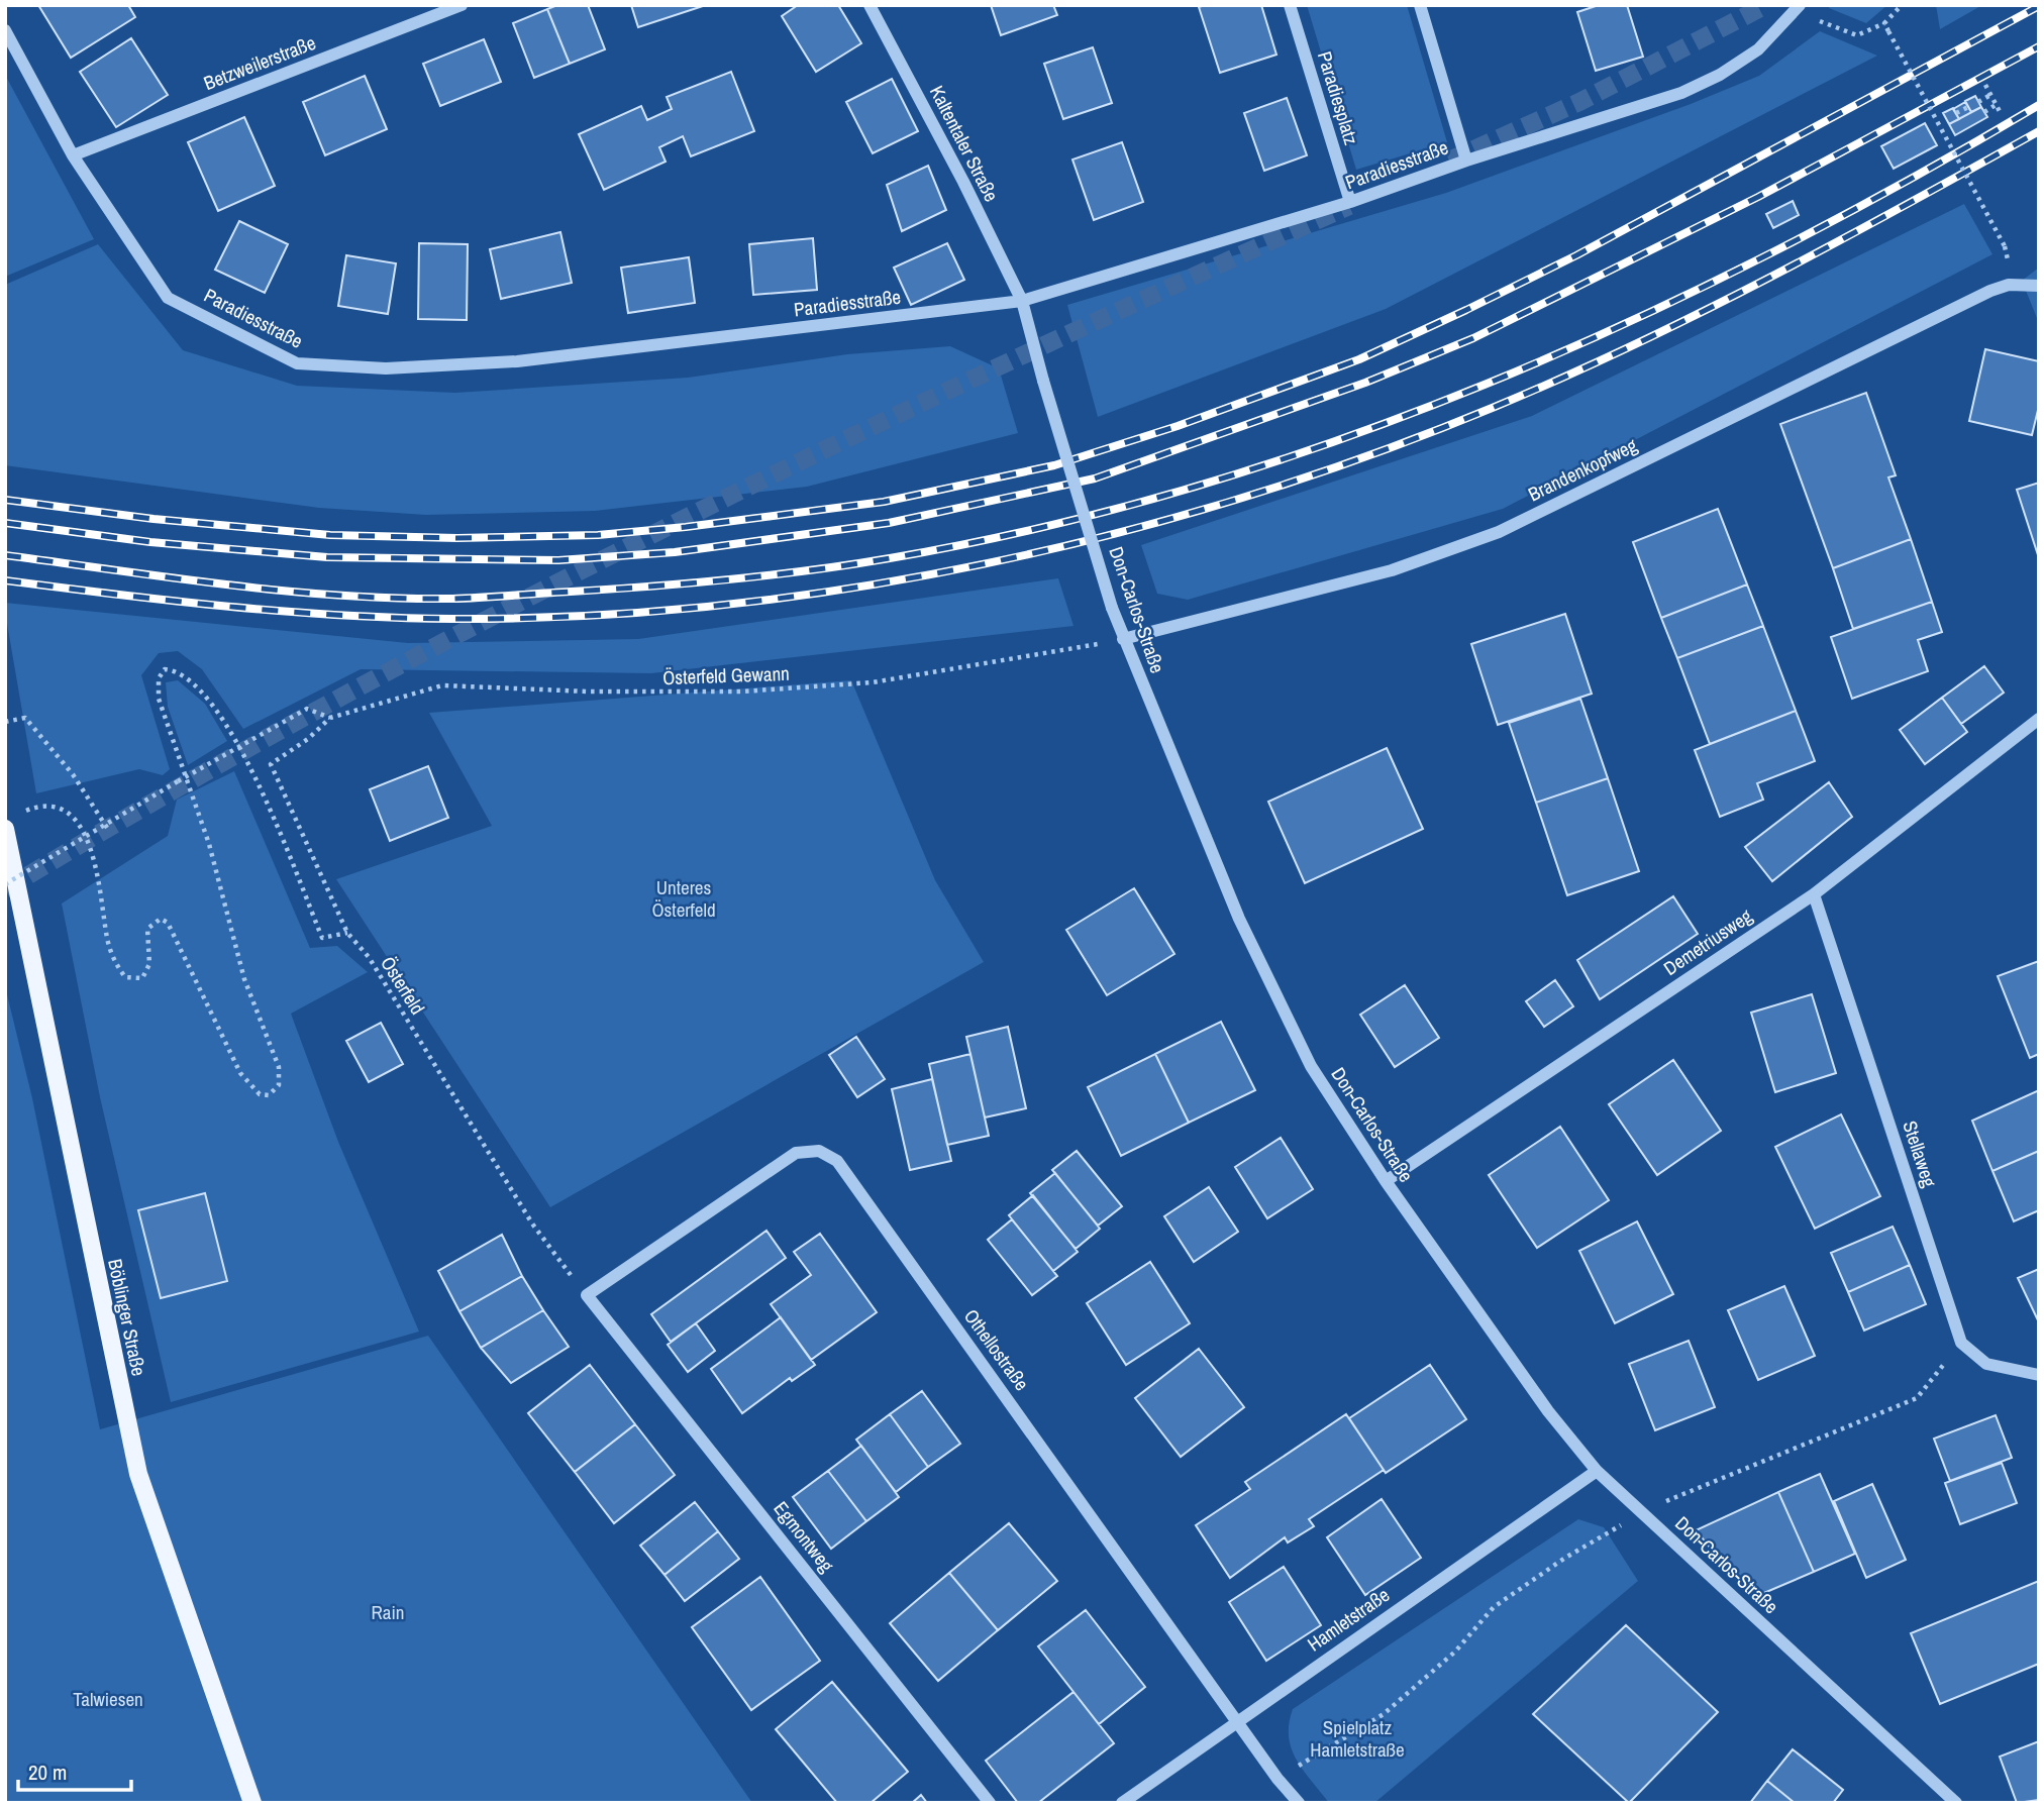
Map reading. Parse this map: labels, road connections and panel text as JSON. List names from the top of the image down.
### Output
{
  "streets": {
    "main road": ["Böblinger Straße"],
    "street": [
      "Betzweilerstraße",
      "Paradiesplatz",
      "Kaltentaler Straße",
      "Paradiesstraße",
      "Brandenkopfweg",
      "Don-Carlos-Straße",
      "Demetriusweg",
      "Stellaweg",
      "Othellostraße",
      "Egmontweg",
      "Hamletstraße"
    ],
    "path": ["Österfeld Gewann", "Österfeld"]
  },
  "crossings": [
    ["Betzweilerstraße", "Paradiesstraße"],
    ["Paradiesplatz", "Paradiesstraße"],
    ["Kaltentaler Straße", "Paradiesstraße"],
    ["Kaltentaler Straße", "Don-Carlos-Straße"],
    ["Paradiesstraße", "Don-Carlos-Straße"],
    ["Brandenkopfweg", "Don-Carlos-Straße"],
    ["Brandenkopfweg", "Österfeld Gewann"],
    ["Don-Carlos-Straße", "Österfeld Gewann"],
    ["Don-Carlos-Straße", "Demetriusweg"],
    ["Don-Carlos-Straße", "Hamletstraße"],
    ["Österfeld Gewann", "Österfeld"],
    ["Demetriusweg", "Stellaweg"],
    ["Österfeld", "Othellostraße"],
    ["Österfeld", "Egmontweg"],
    ["Othellostraße", "Egmontweg"],
    ["Othellostraße", "Hamletstraße"]
  ],
  "parks": [
    "Unteres Österfeld",
    "Rain",
    "Talwiesen",
    "Spielplatz Hamletstraße"
  ],
  "scale_bar": "20 m"
}
